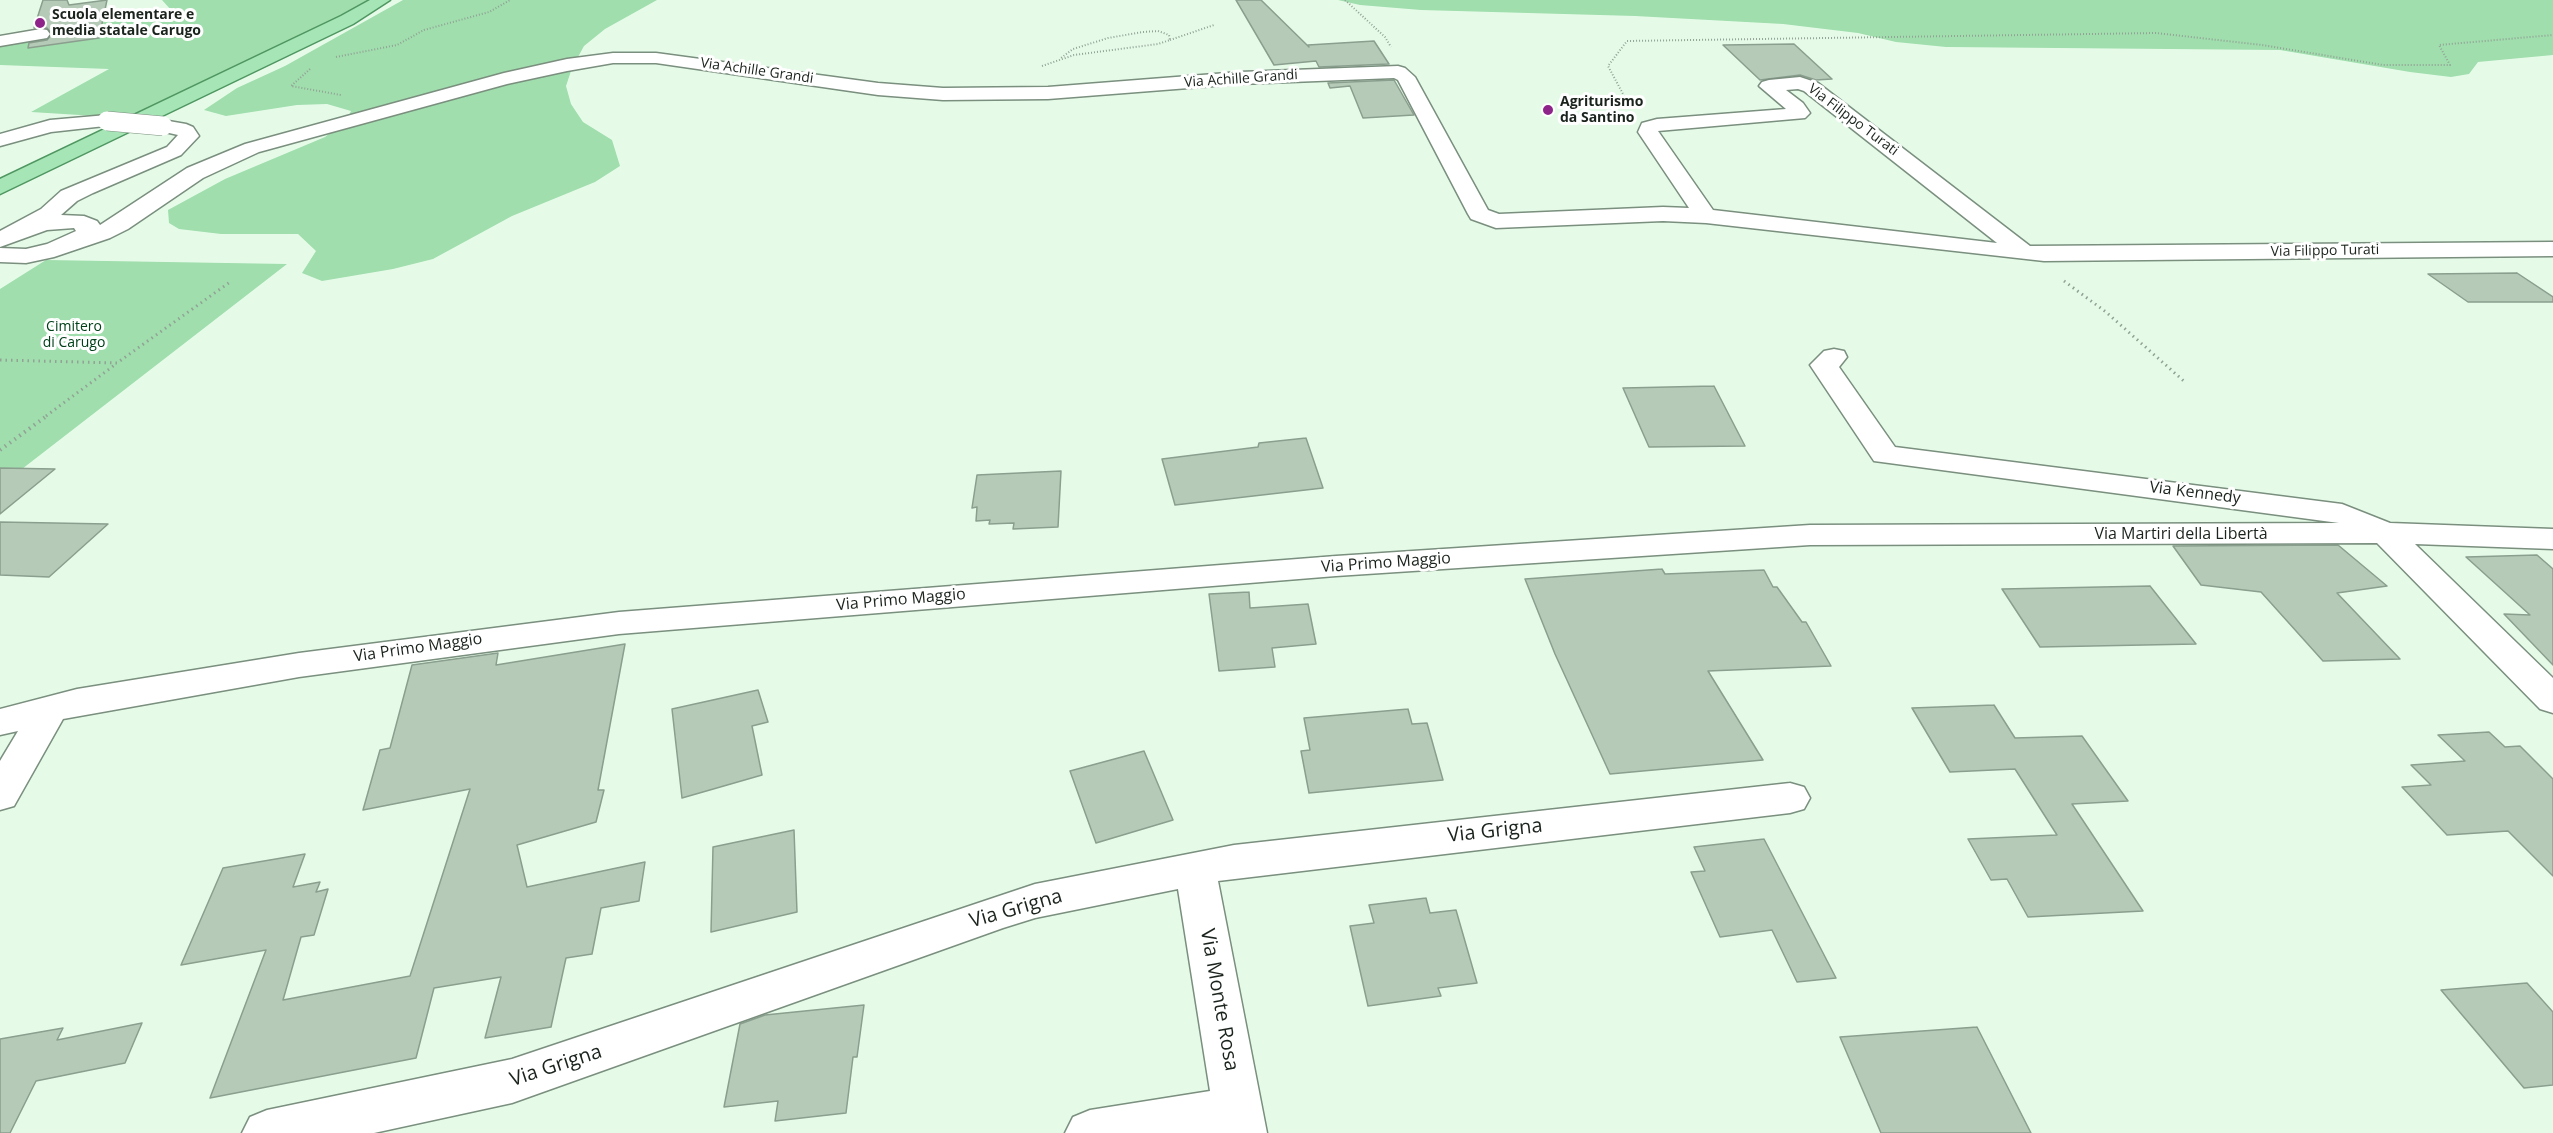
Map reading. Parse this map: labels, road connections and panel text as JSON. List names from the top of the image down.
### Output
{
  "streets": {
    "street": [
      "Via Achille Grandi",
      "Via Filippo Turati",
      "Via Kennedy",
      "Via Martiri della Libertà",
      "Via Primo Maggio",
      "Via Grigna",
      "Via Monte Rosa"
    ]
  },
  "crossings": [
    ["Via Achille Grandi", "Via Filippo Turati"],
    ["Via Kennedy", "Via Martiri della Libertà"],
    ["Via Martiri della Libertà", "Via Primo Maggio"],
    ["Via Grigna", "Via Monte Rosa"]
  ],
  "parks": ["Cimitero di Carugo"],
  "places": ["Scuola elementare e media statale Carugo", "Agriturismo da Santino"]
}
